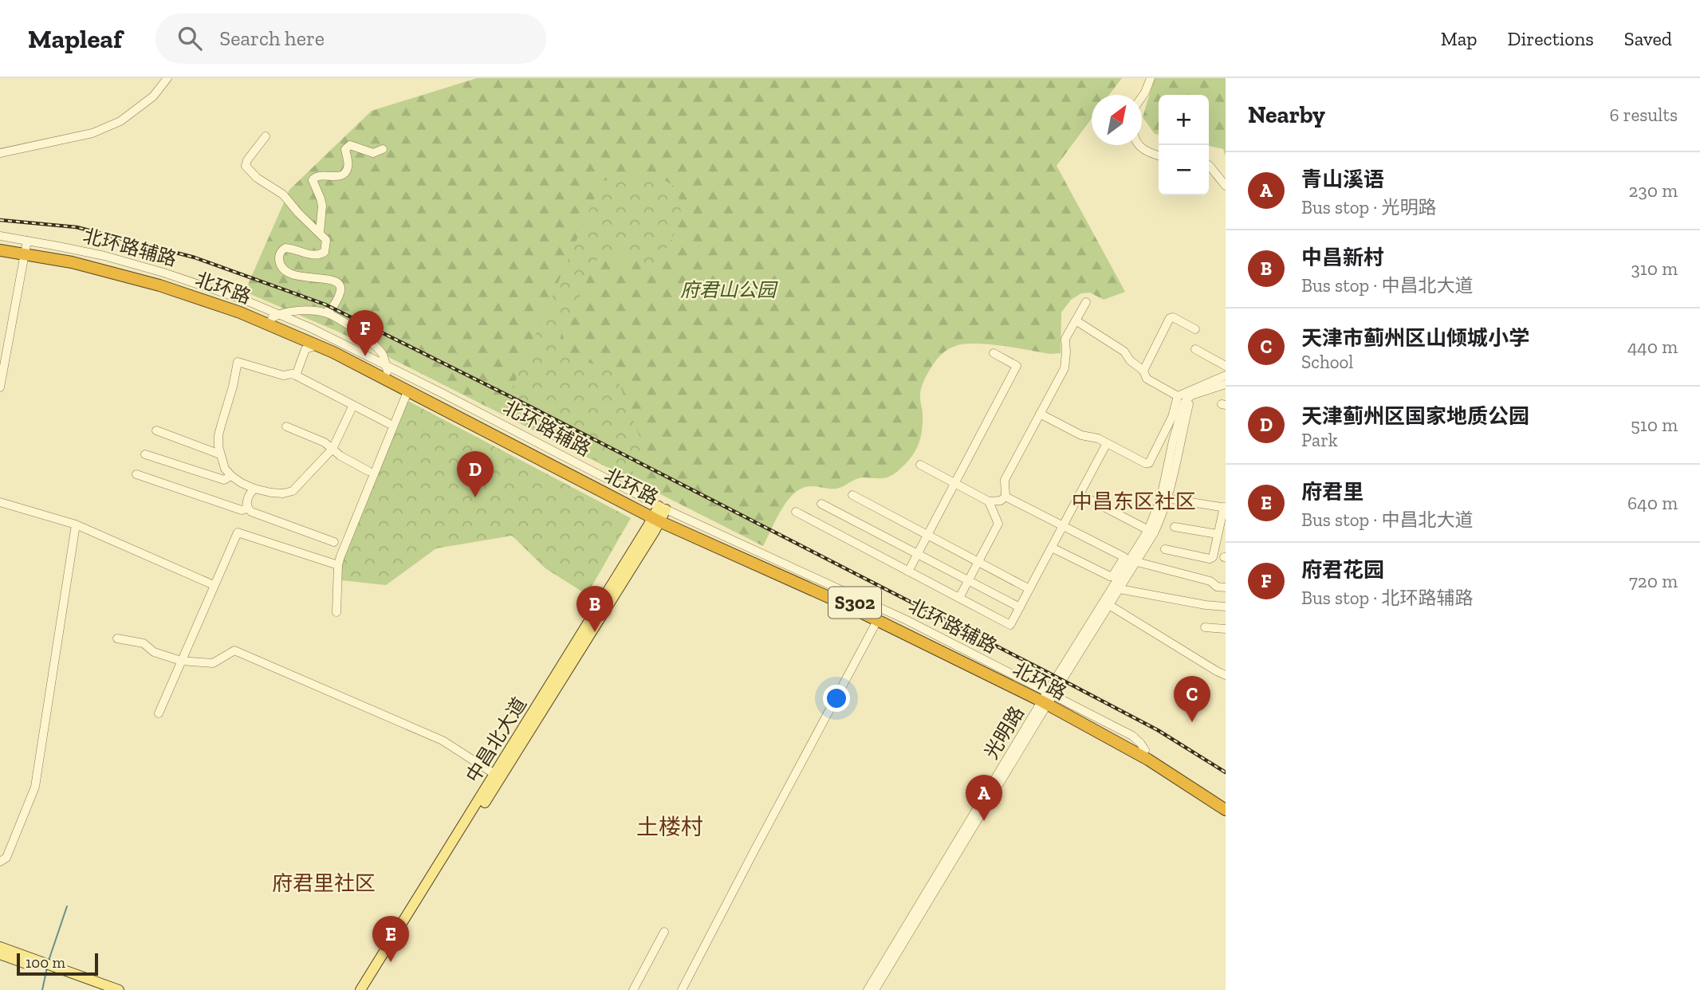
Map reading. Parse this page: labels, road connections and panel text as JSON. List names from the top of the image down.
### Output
{
  "streets": {
    "highway": ["北环路", "S302"],
    "main road": ["中昌北大道"],
    "street": ["光明路"]
  },
  "crossings": [
    ["北环路", "光明路"],
    ["北环路", "中昌北大道"]
  ],
  "districts": ["中昌东区社区", "土楼村", "府君里社区"],
  "parks": ["府君山公园"],
  "scale_bar": "100 m",
  "north": "top right",
  "page": {
    "header": "Mapleaf",
    "search": "Search here",
    "nav": ["Map", "Directions", "Saved"],
    "heading": ["Nearby", "6 results"],
    "map_buttons": ["+", "−"],
    "list": [
      {
        "mark": "A",
        "name": "青山溪语",
        "note": "Bus stop · 光明路",
        "value": "230 m"
      },
      {
        "mark": "B",
        "name": "中昌新村",
        "note": "Bus stop · 中昌北大道",
        "value": "310 m"
      },
      {
        "mark": "C",
        "name": "天津市蓟州区山倾城小学",
        "note": "School",
        "value": "440 m"
      },
      {
        "mark": "D",
        "name": "天津蓟州区国家地质公园",
        "note": "Park",
        "value": "510 m"
      },
      {
        "mark": "E",
        "name": "府君里",
        "note": "Bus stop · 中昌北大道",
        "value": "640 m"
      },
      {
        "mark": "F",
        "name": "府君花园",
        "note": "Bus stop · 北环路辅路",
        "value": "720 m"
      }
    ],
    "pins": [
      "F",
      "D",
      "B",
      "C",
      "A",
      "E"
    ],
    "scale": "100 m"
  }
}
